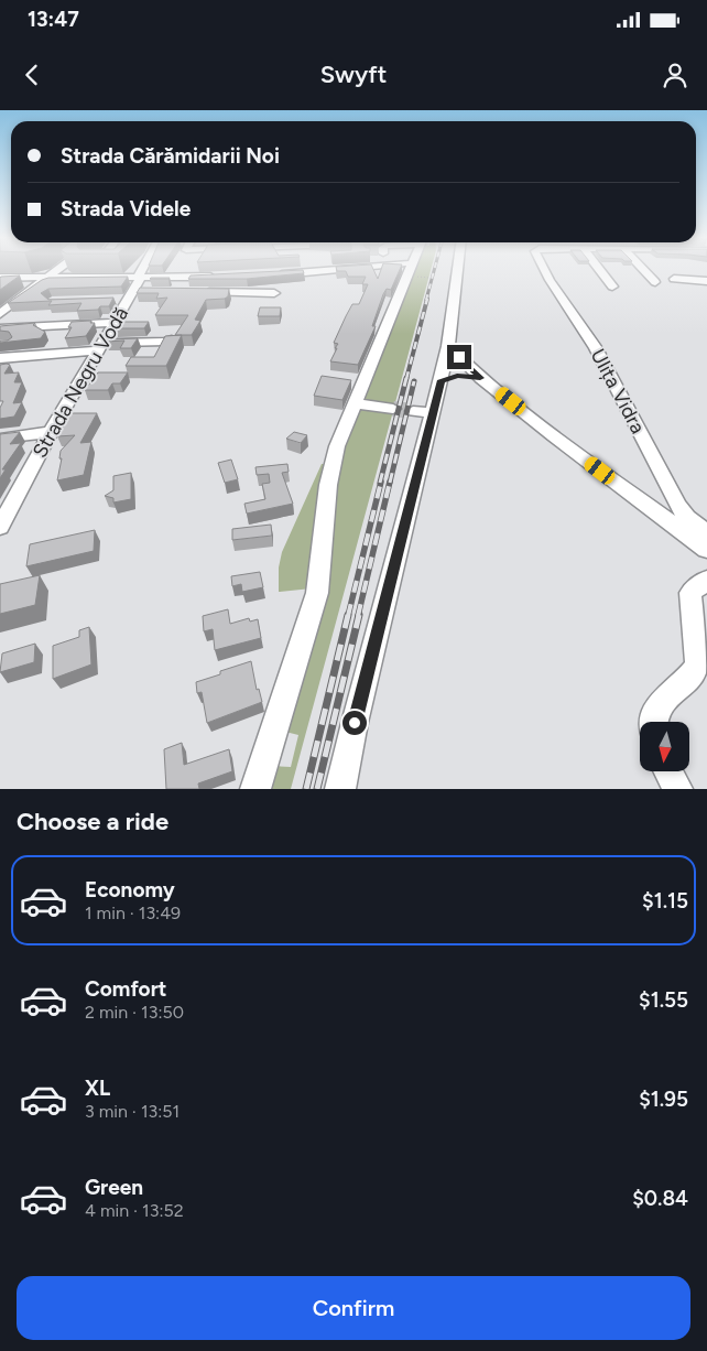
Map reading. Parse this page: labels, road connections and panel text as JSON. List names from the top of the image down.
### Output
{
  "streets": {
    "street": ["Strada Negru Vodă", "Ulița Vidra"]
  },
  "north": "bottom",
  "page": {
    "status": "13:47",
    "header": "Swyft",
    "banner": ["Strada Cărămidarii Noi", "Strada Videle"],
    "heading": "Choose a ride",
    "list": [
      {
        "name": "Economy",
        "note": "1 min · 13:49",
        "value": "$1.15"
      },
      {
        "name": "Comfort",
        "note": "2 min · 13:50",
        "value": "$1.55"
      },
      {
        "name": "XL",
        "note": "3 min · 13:51",
        "value": "$1.95"
      },
      {
        "name": "Green",
        "note": "4 min · 13:52",
        "value": "$0.84"
      }
    ],
    "buttons": "Confirm"
  }
}
